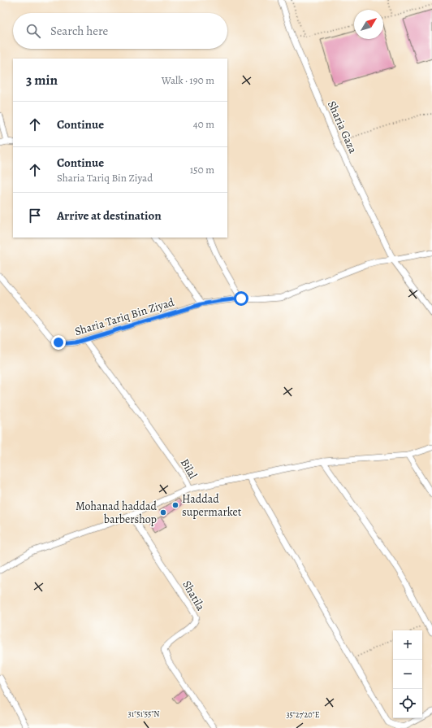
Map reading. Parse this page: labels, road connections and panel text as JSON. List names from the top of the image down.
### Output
{
  "streets": {
    "street": [
      "Sharia Gaza",
      "Sharia Tariq Bin Ziyad",
      "Bilal",
      "Shatila"
    ]
  },
  "crossings": [
    ["Sharia Gaza", "Sharia Tariq Bin Ziyad"],
    ["Sharia Tariq Bin Ziyad", "Bilal"],
    ["Bilal", "Shatila"]
  ],
  "places": ["Haddad supermarket", "Mohanad haddad barbershop"],
  "north": "top right",
  "page": {
    "search": "Search here",
    "heading": ["3 min", "Walk · 190 m"],
    "list": [
      ["Continue", "40 m"],
      ["Continue", "Sharia Tariq Bin Ziyad", "150 m"],
      "Arrive at destination"
    ],
    "map_buttons": ["+", "−"]
  },
  "coordinates": ["31°51'55\"N", "35°27'20\"E"]
}
